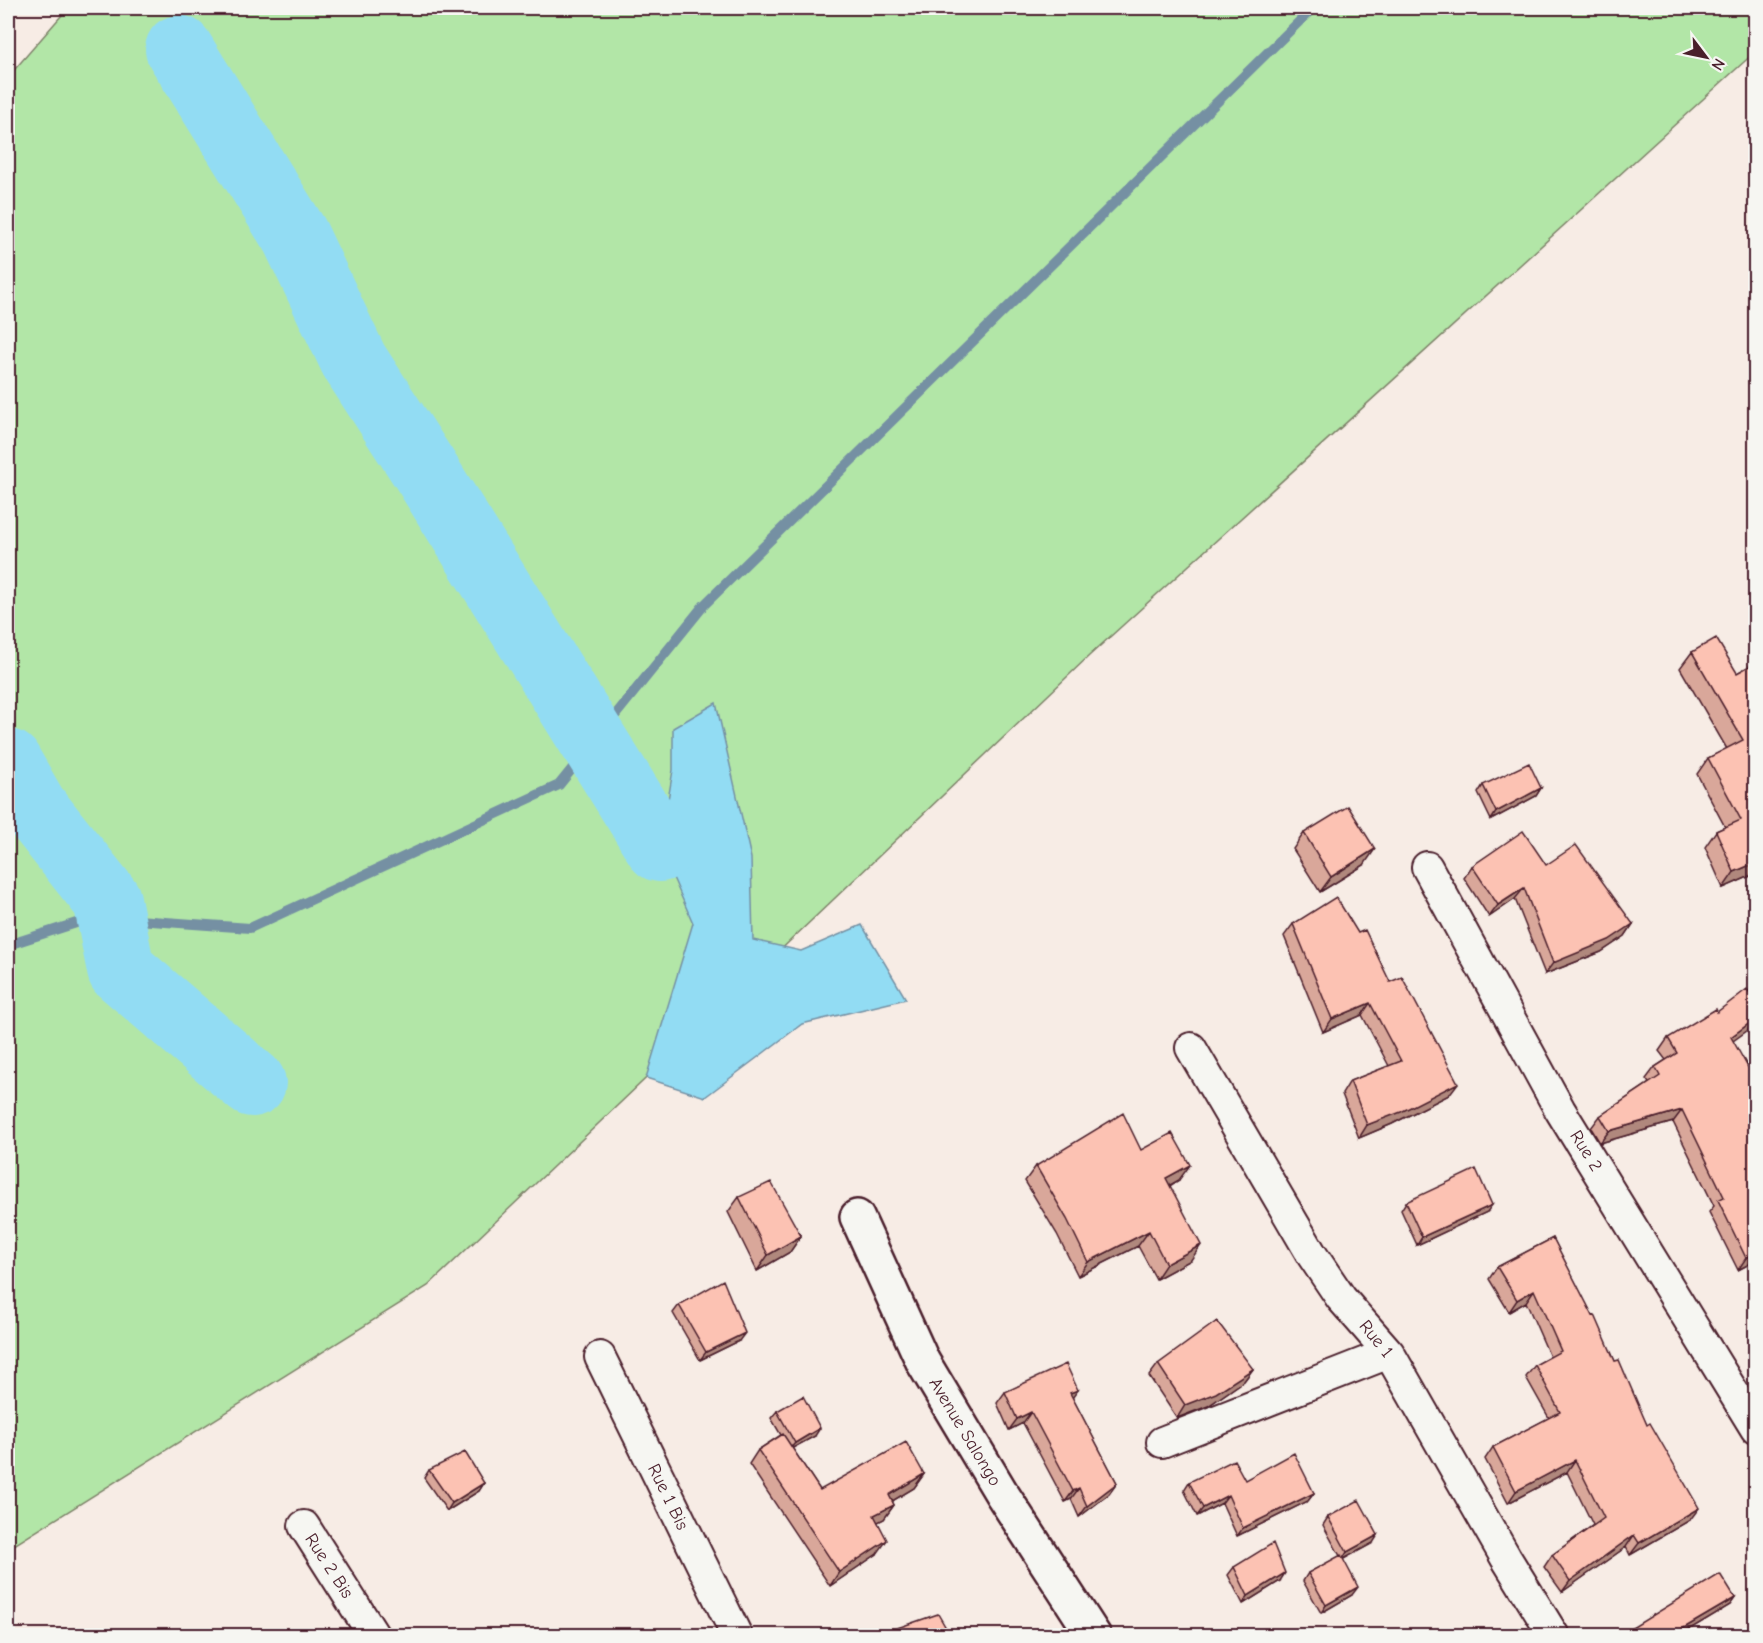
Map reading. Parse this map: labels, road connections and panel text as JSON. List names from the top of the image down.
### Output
{
  "streets": {
    "street": [
      "Rue 2",
      "Rue 1",
      "Avenue Salongo",
      "Rue 1 Bis",
      "Rue 2 Bis"
    ]
  },
  "north": "bottom right"
}
